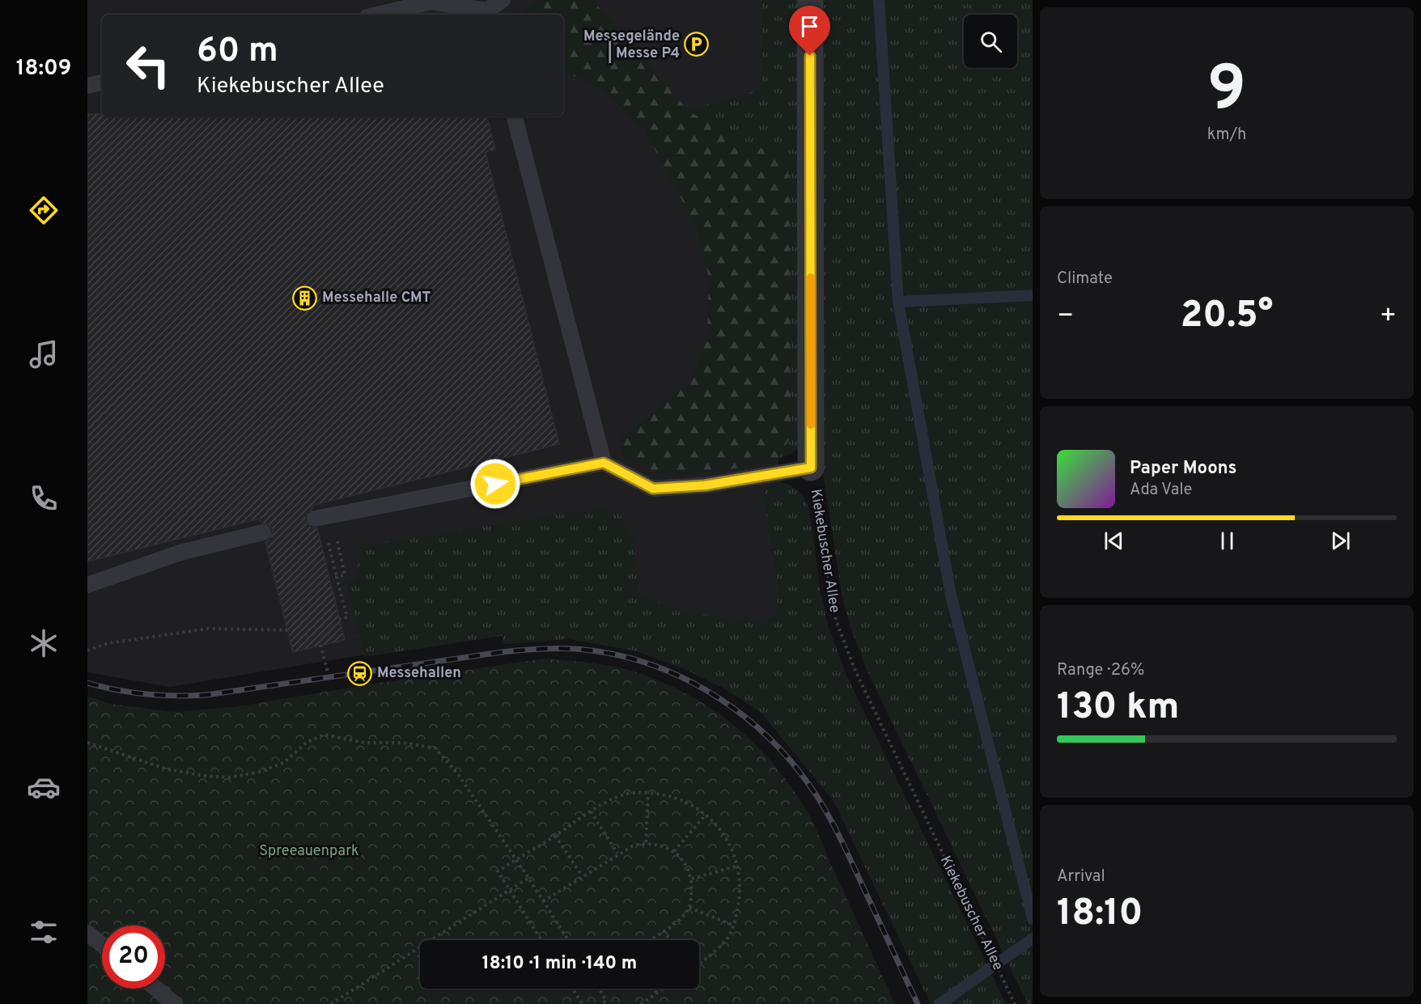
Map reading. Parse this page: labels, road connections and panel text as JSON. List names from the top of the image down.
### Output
{
  "streets": {
    "street": ["Kiekebuscher Allee"]
  },
  "parks": ["Spreeauenpark"],
  "places": {
    "parking": ["Messegelände | Messe P4"],
    "building": ["Messehalle CMT"],
    "station": ["Messehallen"]
  },
  "page": {
    "tabs": "18:09",
    "tile": [
      ["9", "km/h"],
      "Climate",
      ["Range · 26%", "130 km"],
      ["Arrival", "18:10"]
    ],
    "turn": ["60 m", "Kiekebuscher Allee"],
    "heat": ["−", "20.5°", "+"],
    "song": ["Paper Moons", "Ada Vale"],
    "limit": "20",
    "trip": "18:10 · 1 min · 140 m"
  }
}
